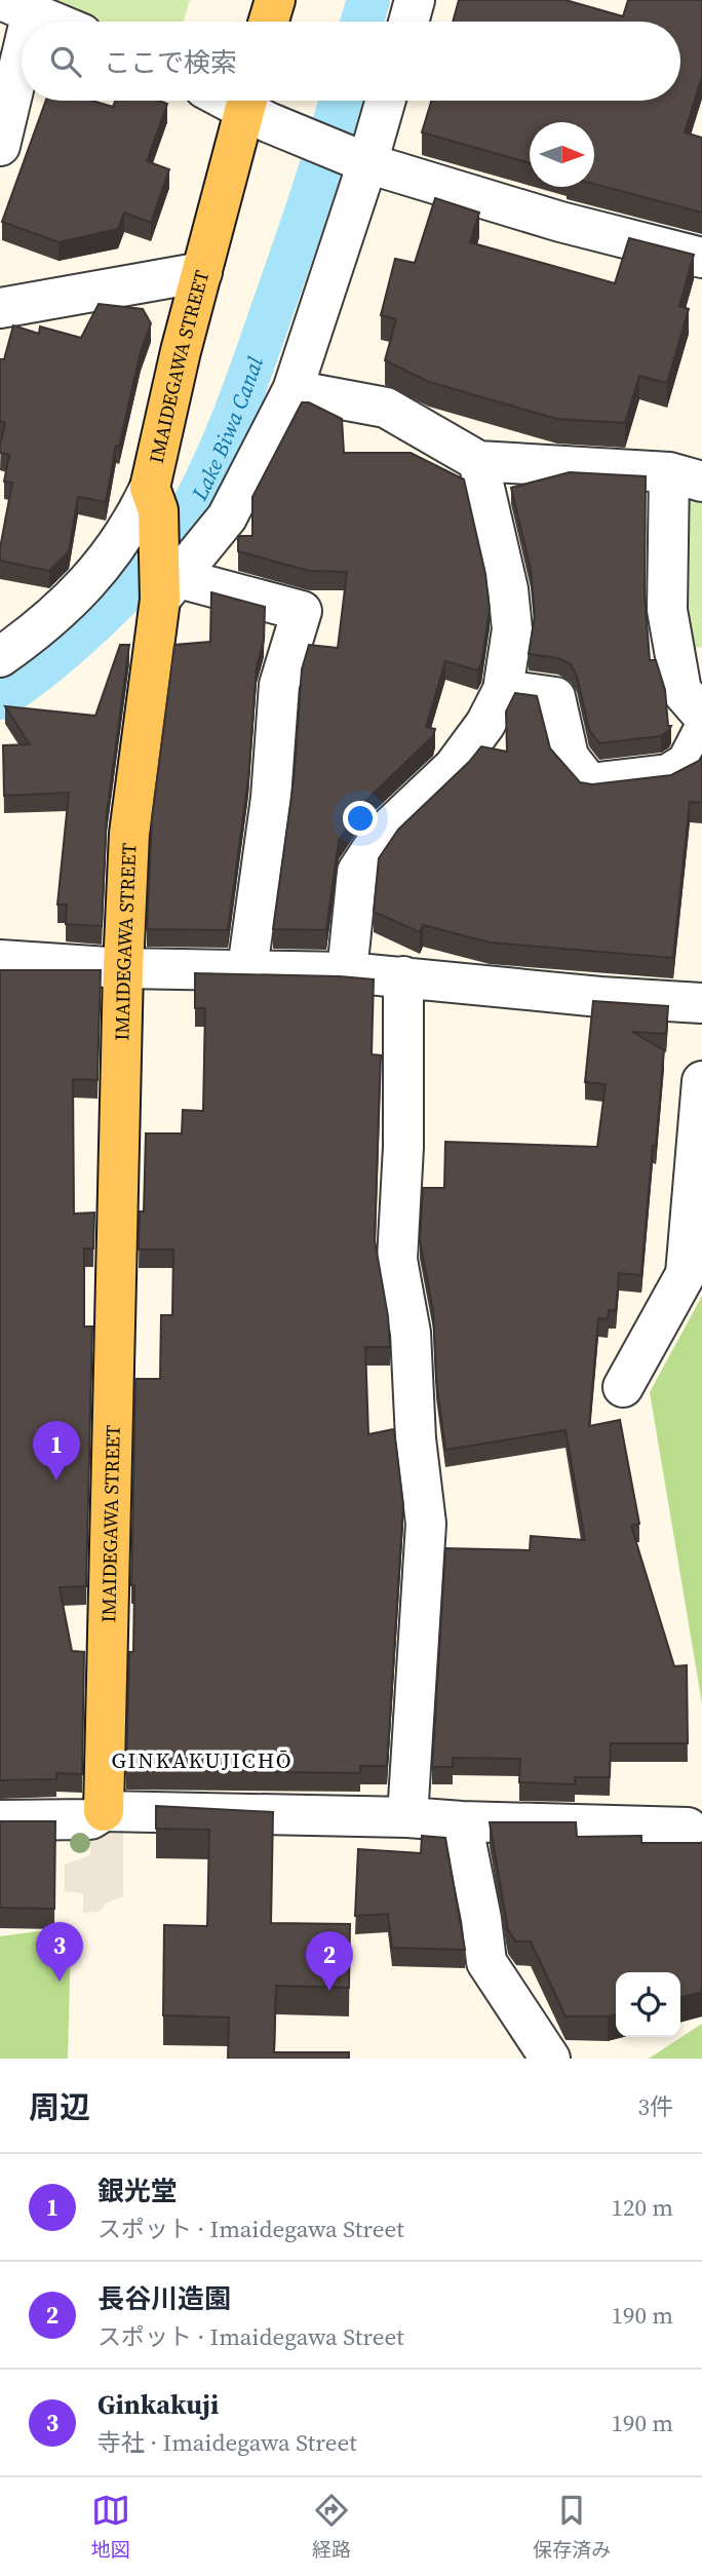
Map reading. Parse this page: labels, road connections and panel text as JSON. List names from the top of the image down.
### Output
{
  "streets": {
    "main road": ["IMAIDEGAWA STREET"]
  },
  "districts": ["GINKAKUJICHŌ"],
  "water": ["Lake Biwa Canal"],
  "north": "right",
  "page": {
    "search": "ここで検索",
    "pins": ["1", "3", "2"],
    "heading": ["周辺", "3件"],
    "list": [
      {
        "mark": "1",
        "name": "銀光堂",
        "note": "スポット · Imaidegawa Street",
        "value": "120 m"
      },
      {
        "mark": "2",
        "name": "長谷川造園",
        "note": "スポット · Imaidegawa Street",
        "value": "190 m"
      },
      {
        "mark": "3",
        "name": "Ginkakuji",
        "note": "寺社 · Imaidegawa Street",
        "value": "190 m"
      }
    ],
    "nav": ["地図", "経路", "保存済み"]
  }
}
